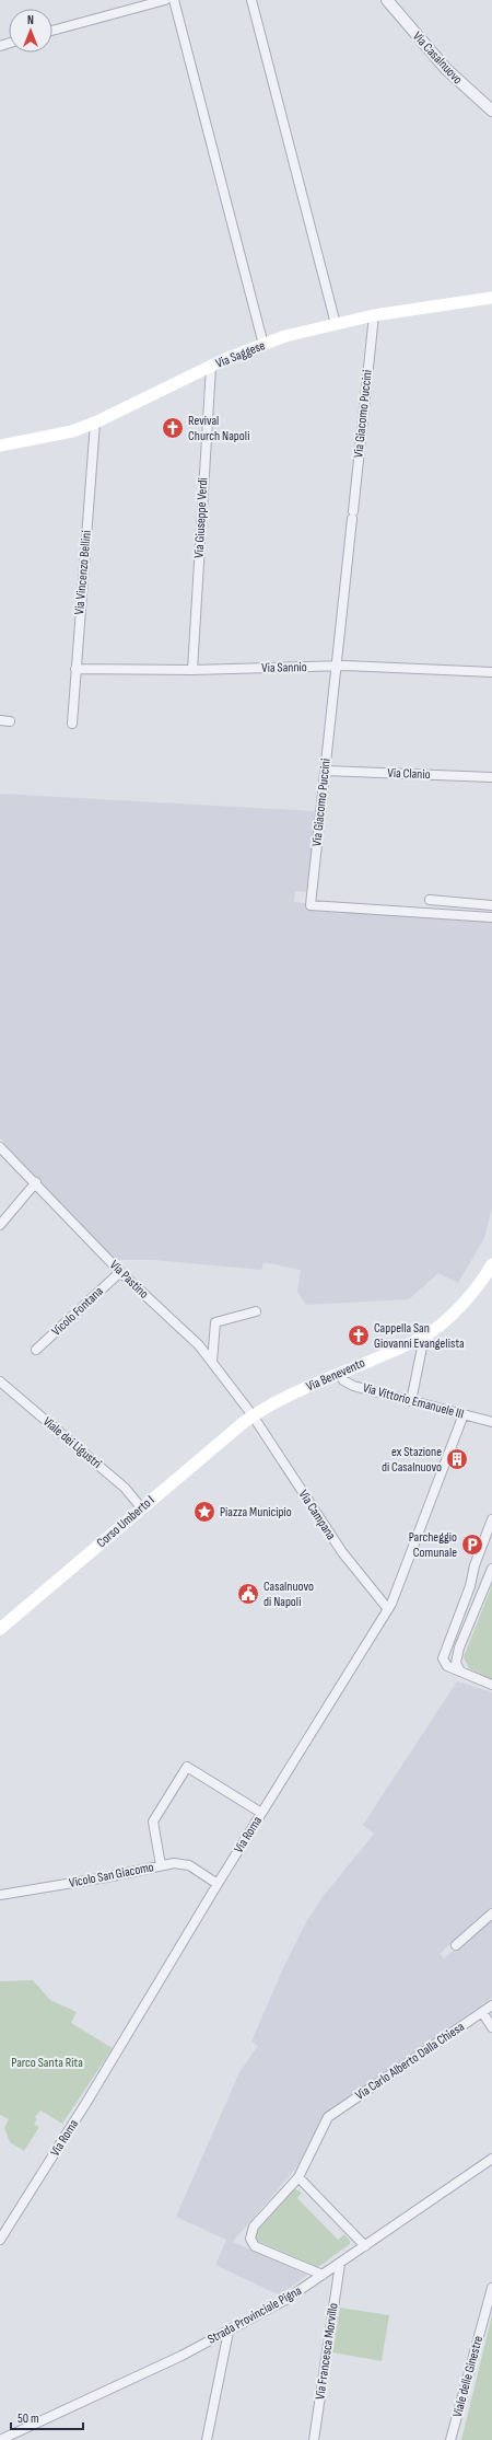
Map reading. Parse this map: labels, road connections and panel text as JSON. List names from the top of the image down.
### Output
{
  "streets": {
    "main road": ["Via Saggese", "Via Benevento", "Corso Umberto I"],
    "street": [
      "Via Casalnuovo",
      "Via Giacomo Puccini",
      "Via Giuseppe Verdi",
      "Via Vincenzo Bellini",
      "Via Sannio",
      "Via Clanio",
      "Via Pastino",
      "Vicolo Fontana",
      "Via Vittorio Emanuele III",
      "Viale dei Ligustri",
      "Via Campana",
      "Via Roma",
      "Vicolo San Giacomo",
      "Via Carlo Alberto Dalla Chiesa",
      "Strada Provinciale Pigna",
      "Via Francesca Morvillo",
      "Viale delle Ginestre"
    ]
  },
  "crossings": [
    ["Via Saggese", "Via Giacomo Puccini"],
    ["Via Saggese", "Via Giuseppe Verdi"],
    ["Via Saggese", "Via Vincenzo Bellini"],
    ["Via Giacomo Puccini", "Via Sannio"],
    ["Via Giacomo Puccini", "Via Clanio"],
    ["Via Giuseppe Verdi", "Via Sannio"],
    ["Via Vincenzo Bellini", "Via Sannio"],
    ["Via Pastino", "Vicolo Fontana"],
    ["Via Pastino", "Via Benevento"],
    ["Via Pastino", "Via Campana"],
    ["Via Pastino", "Corso Umberto I"],
    ["Via Benevento", "Via Vittorio Emanuele III"],
    ["Via Benevento", "Via Campana"],
    ["Via Benevento", "Corso Umberto I"],
    ["Via Vittorio Emanuele III", "Via Roma"],
    ["Viale dei Ligustri", "Corso Umberto I"],
    ["Via Campana", "Corso Umberto I"],
    ["Via Campana", "Via Roma"],
    ["Via Roma", "Vicolo San Giacomo"],
    ["Strada Provinciale Pigna", "Via Francesca Morvillo"]
  ],
  "parks": ["Parco Santa Rita"],
  "places": {
    "church": ["Revival Church Napoli", "Cappella San Giovanni Evangelista"],
    "building": ["ex Stazione di Casalnuovo"],
    "place": ["Piazza Municipio"],
    "parking": ["Parcheggio Comunale"],
    "public building": ["Casalnuovo di Napoli"]
  },
  "scale_bar": "50 m",
  "north": "top"
}
